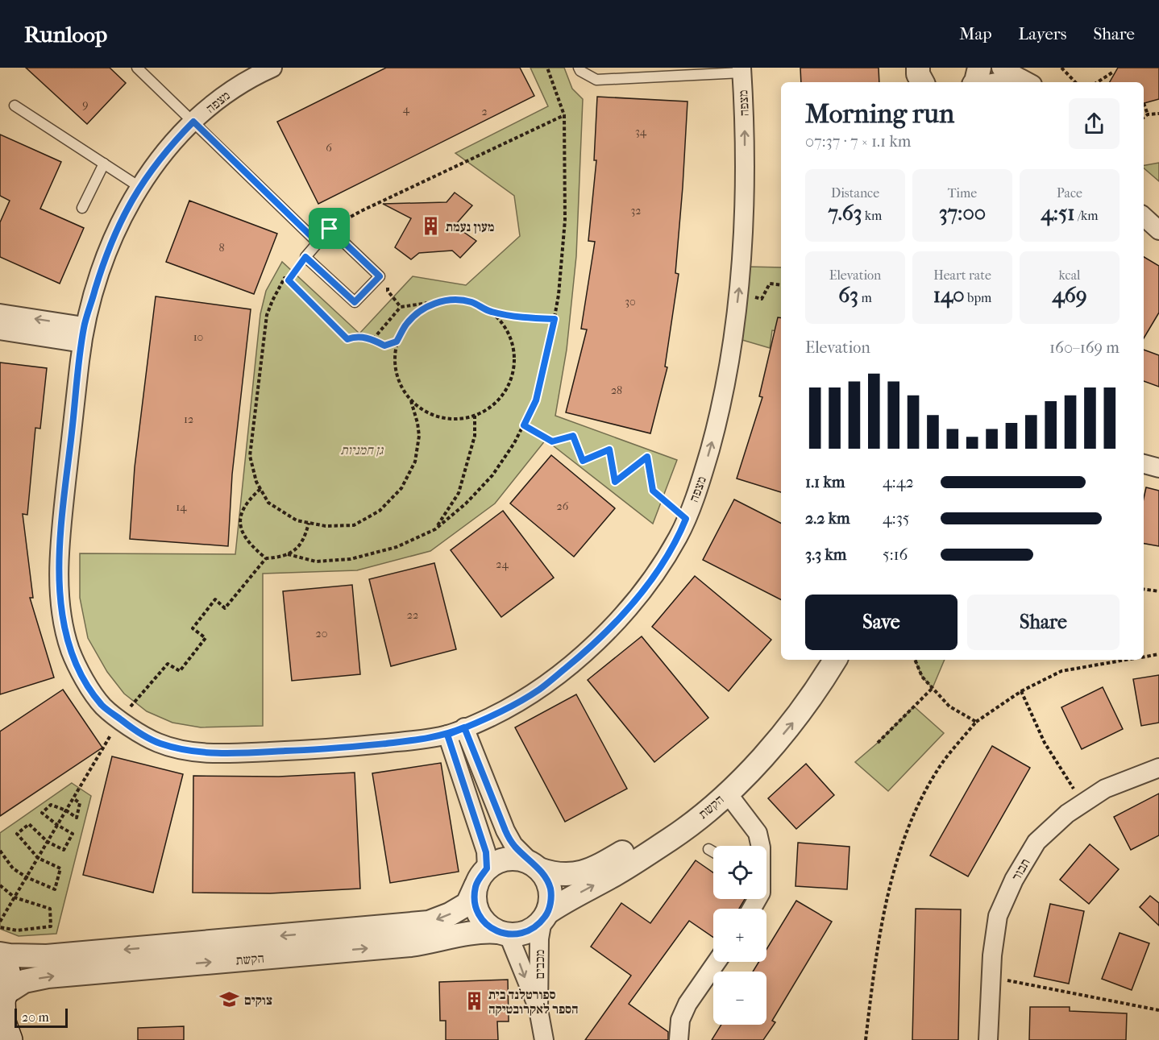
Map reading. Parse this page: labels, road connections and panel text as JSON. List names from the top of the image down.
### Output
{
  "streets": {
    "street": [
      "מצפה",
      "הקשת",
      "תבור",
      "מכבים"
    ]
  },
  "crossings": [
    ["הקשת", "מכבים"]
  ],
  "one_way": ["מכבים"],
  "parks": ["גן חמניות"],
  "places": {
    "building": ["מעון נעמת", "ספורטלנד בית הספר לאקרובטיקה"],
    "school or university": ["צוקים"]
  },
  "house_numbers": [
    "9",
    "4",
    "2",
    "34",
    "6",
    "32",
    "8",
    "30",
    "10",
    "28",
    "12",
    "26",
    "14",
    "24",
    "22",
    "20"
  ],
  "scale_bar": "20 m",
  "page": {
    "header": "Runloop",
    "nav": ["Map", "Layers", "Share"],
    "heading": ["Morning run", "07:37 · 7 × 1.1 km"],
    "stats": [
      ["Distance", "7.63 km"],
      ["Time", "37:00"],
      ["Pace", "4:51 /km"],
      ["Elevation", "63 m"],
      ["Heart rate", "140 bpm"],
      ["kcal", "469"]
    ],
    "chart": ["Elevation", "160–169 m"],
    "list": [
      {
        "name": "1.1 km",
        "note": "4:42"
      },
      {
        "name": "2.2 km",
        "note": "4:35"
      },
      {
        "name": "3.3 km",
        "note": "5:16"
      }
    ],
    "buttons": ["Save", "Share"],
    "map_buttons": ["+", "−"],
    "scale": "20 m"
  }
}
